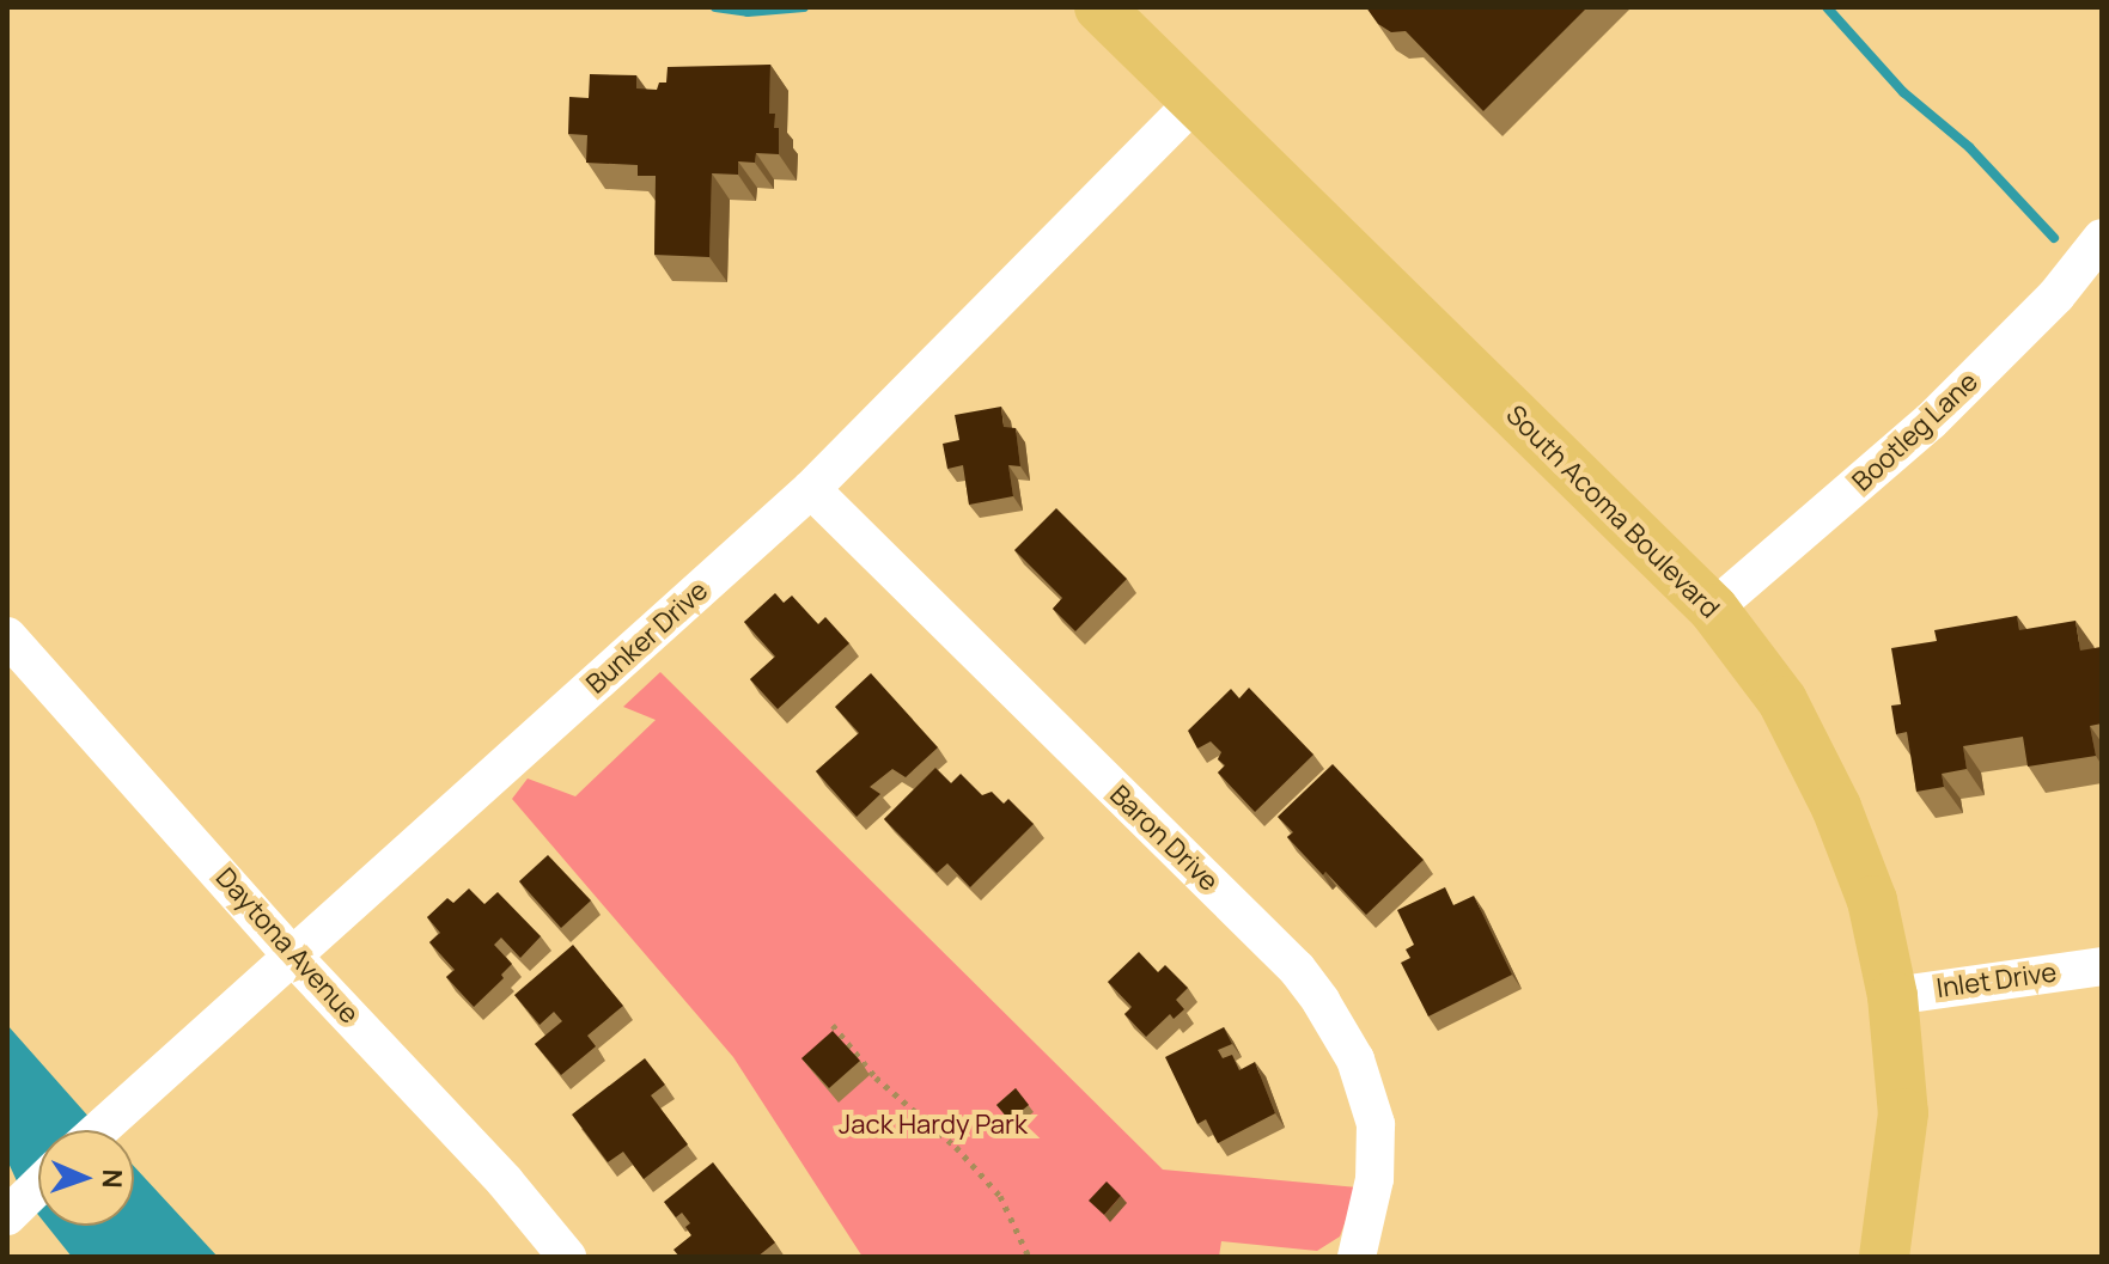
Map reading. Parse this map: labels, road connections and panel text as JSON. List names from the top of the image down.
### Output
{
  "streets": {
    "main road": ["South Acoma Boulevard"],
    "street": [
      "Bootleg Lane",
      "Bunker Drive",
      "Baron Drive",
      "Daytona Avenue",
      "Inlet Drive"
    ]
  },
  "crossings": [
    ["Bootleg Lane", "South Acoma Boulevard"],
    ["South Acoma Boulevard", "Bunker Drive"],
    ["South Acoma Boulevard", "Inlet Drive"],
    ["Bunker Drive", "Baron Drive"],
    ["Bunker Drive", "Daytona Avenue"]
  ],
  "parks": ["Jack Hardy Park"],
  "north": "right"
}
